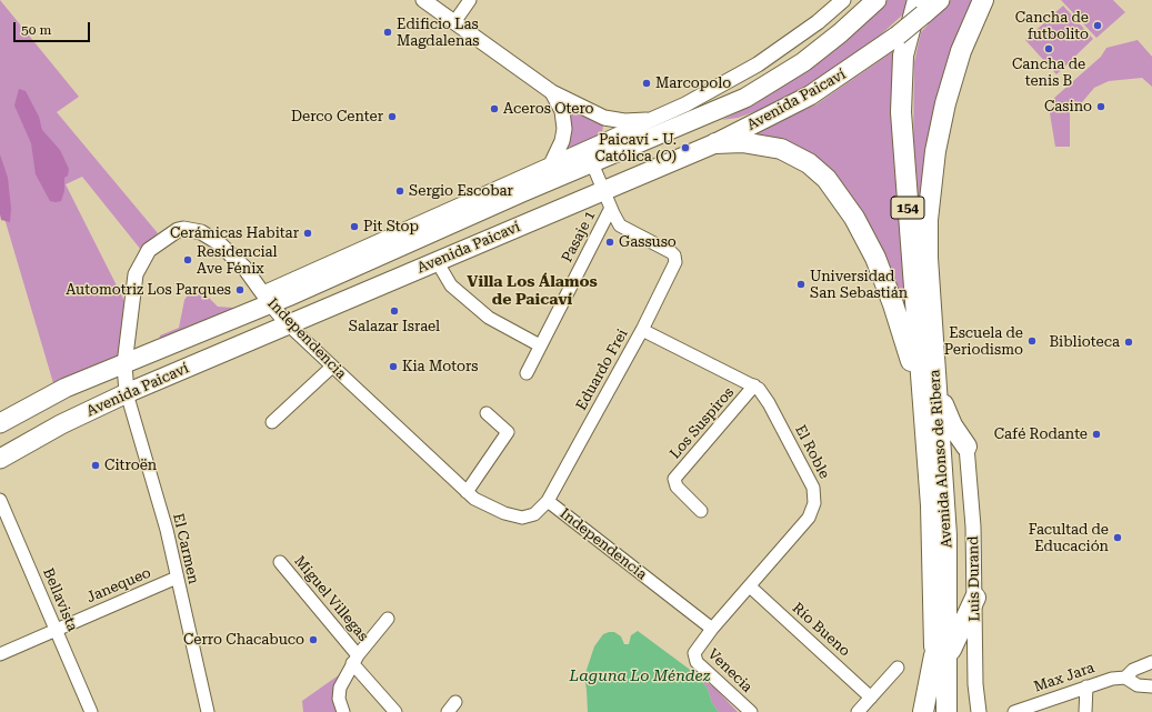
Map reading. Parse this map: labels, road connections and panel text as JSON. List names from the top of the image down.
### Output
{
  "streets": {
    "highway": ["154", "Avenida Alonso de Ribera"],
    "main road": ["Avenida Paicaví"],
    "street": [
      "Pasaje 1",
      "Independencia",
      "Eduardo Frei",
      "Los Suspiros",
      "El Roble",
      "El Carmen",
      "Luis Durand",
      "Janequeo",
      "Miguel Villegas",
      "Bellavista",
      "Río Bueno",
      "Venecia",
      "Max Jara"
    ]
  },
  "crossings": [
    ["Avenida Paicaví", "Pasaje 1"],
    ["Avenida Paicaví", "Independencia"],
    ["Avenida Paicaví", "Eduardo Frei"],
    ["Avenida Paicaví", "Avenida Alonso de Ribera"],
    ["Avenida Paicaví", "El Carmen"],
    ["Pasaje 1", "Eduardo Frei"],
    ["Independencia", "Eduardo Frei"],
    ["Independencia", "El Roble"],
    ["Independencia", "El Carmen"],
    ["Independencia", "Venecia"],
    ["Eduardo Frei", "El Roble"],
    ["Los Suspiros", "El Roble"],
    ["El Roble", "Río Bueno"],
    ["El Roble", "Venecia"],
    ["El Carmen", "Janequeo"],
    ["Janequeo", "Bellavista"]
  ],
  "districts": ["Villa Los Álamos de Paicaví"],
  "water": ["Laguna Lo Méndez"],
  "places": [
    "Cancha de futbolito",
    "Edificio Las Magdalenas",
    "Cancha de tenis B",
    "Marcopolo",
    "Casino",
    "Aceros Otero",
    "Derco Center",
    "Paicaví - U. Católica (O)",
    "Sergio Escobar",
    "Pit Stop",
    "Cerámicas Habitar",
    "Gassuso",
    "Residencial Ave Fénix",
    "Universidad San Sebastián",
    "Automotriz Los Parques",
    "Salazar Israel",
    "Escuela de Periodismo",
    "Biblioteca",
    "Kia Motors",
    "Café Rodante",
    "Citroën",
    "Facultad de Educación",
    "Cerro Chacabuco"
  ],
  "scale_bar": "50 m"
}
